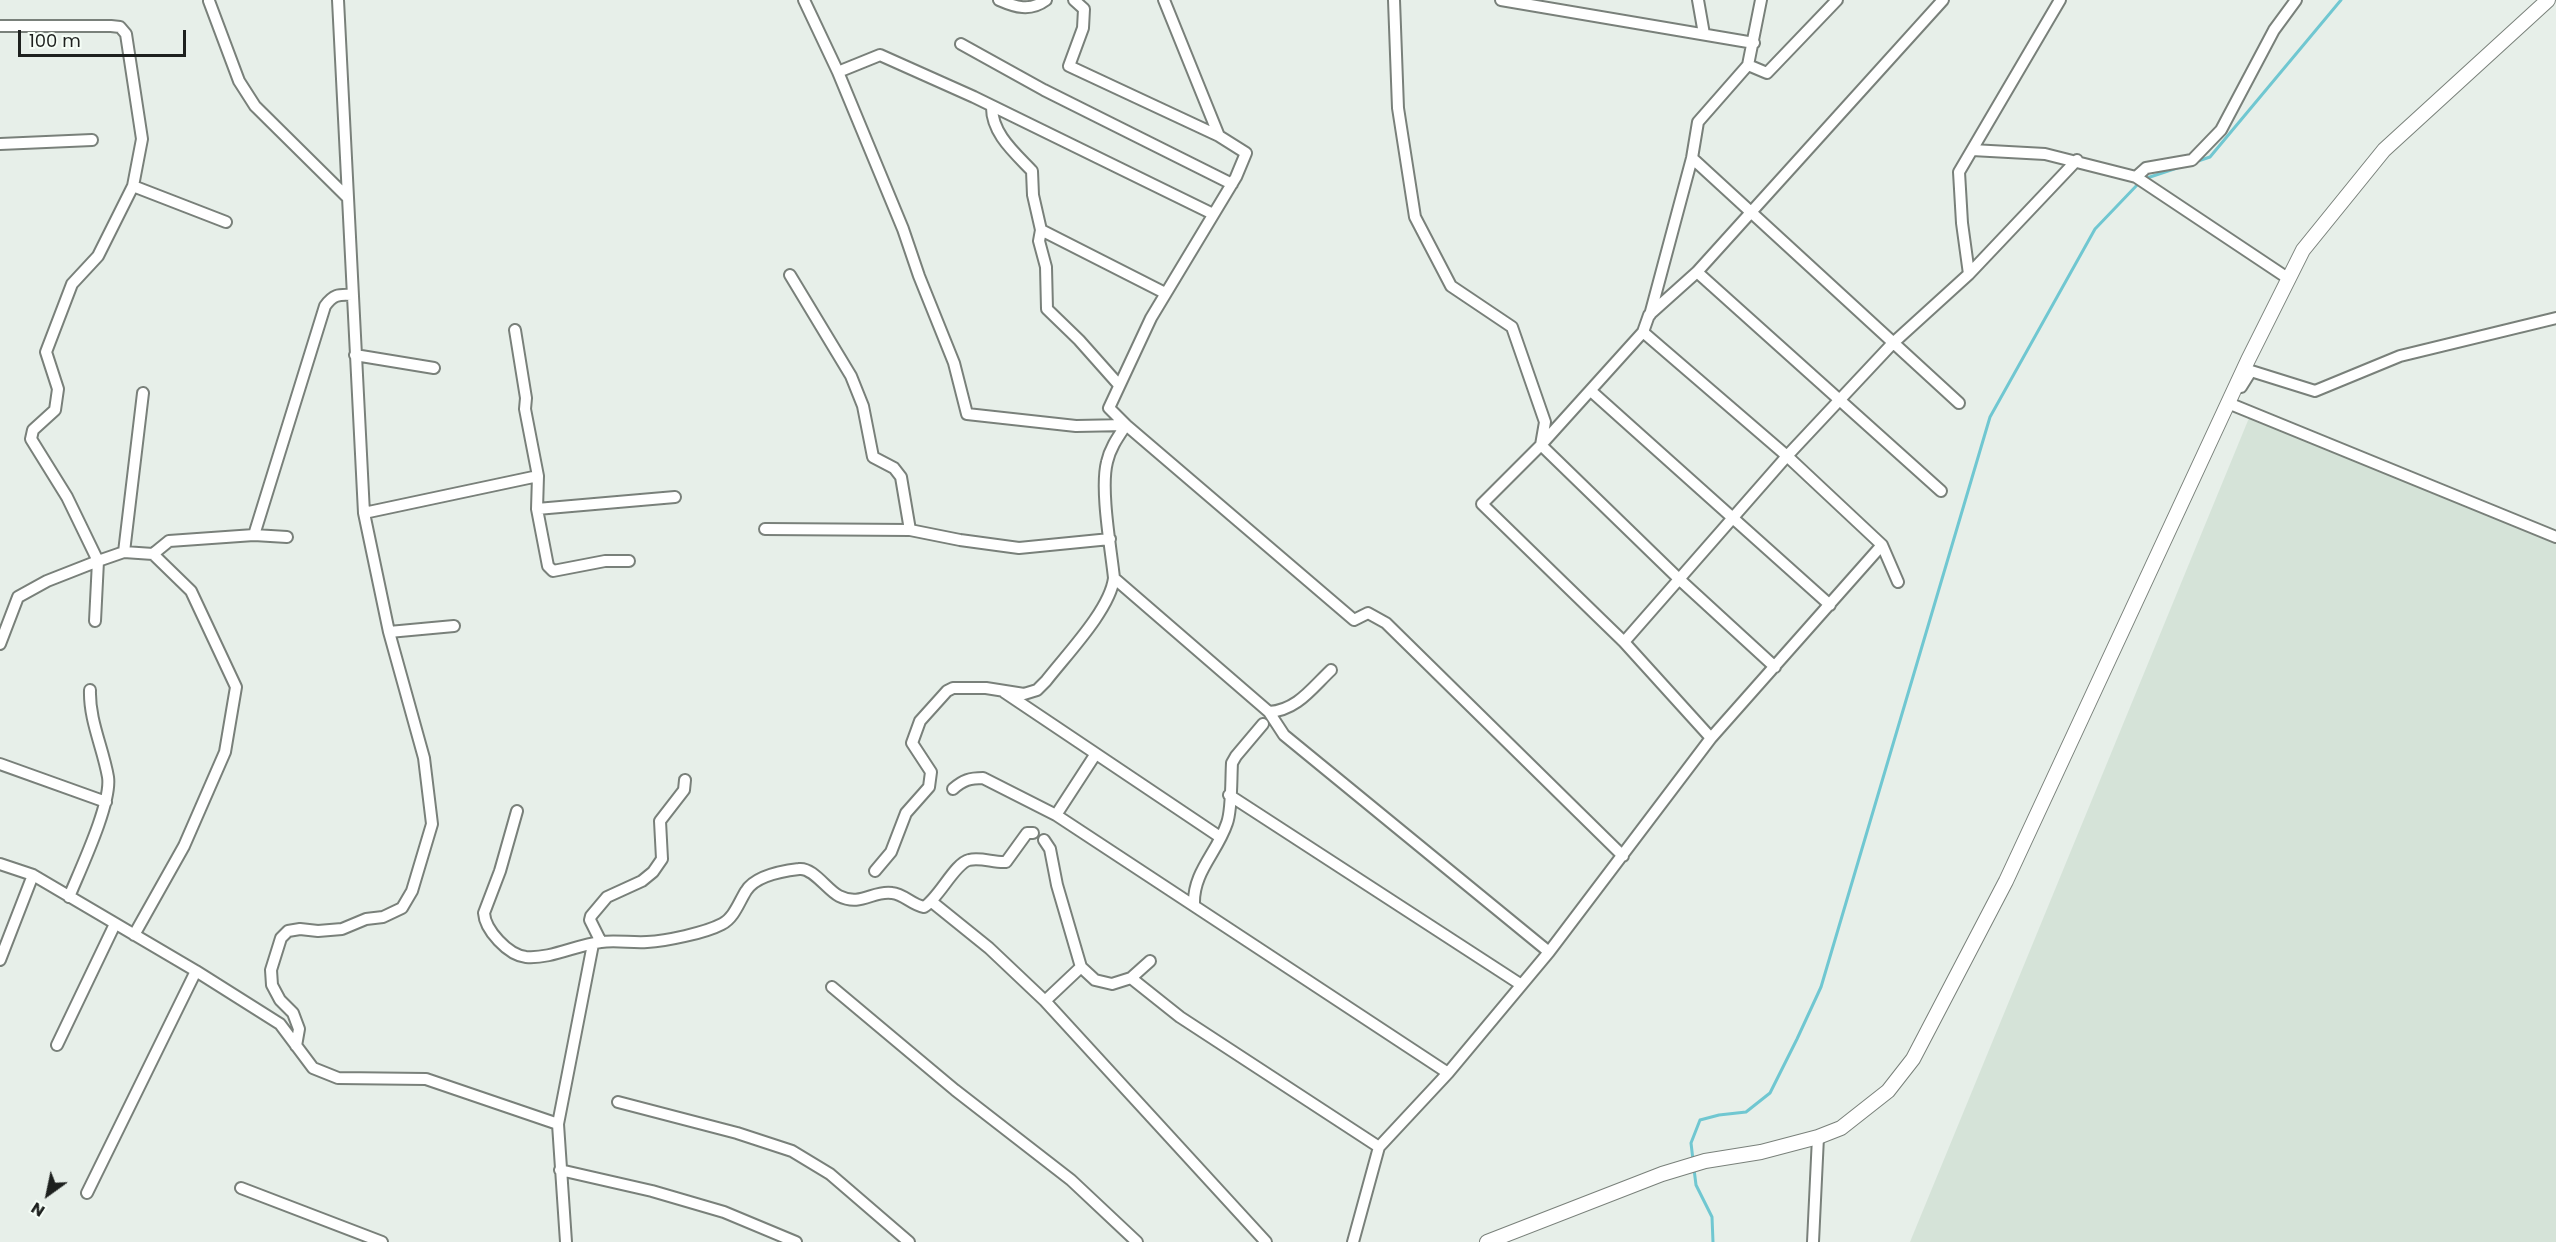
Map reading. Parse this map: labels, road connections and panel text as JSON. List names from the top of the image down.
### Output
{
  "scale_bar": "100 m",
  "north": "bottom left"
}
